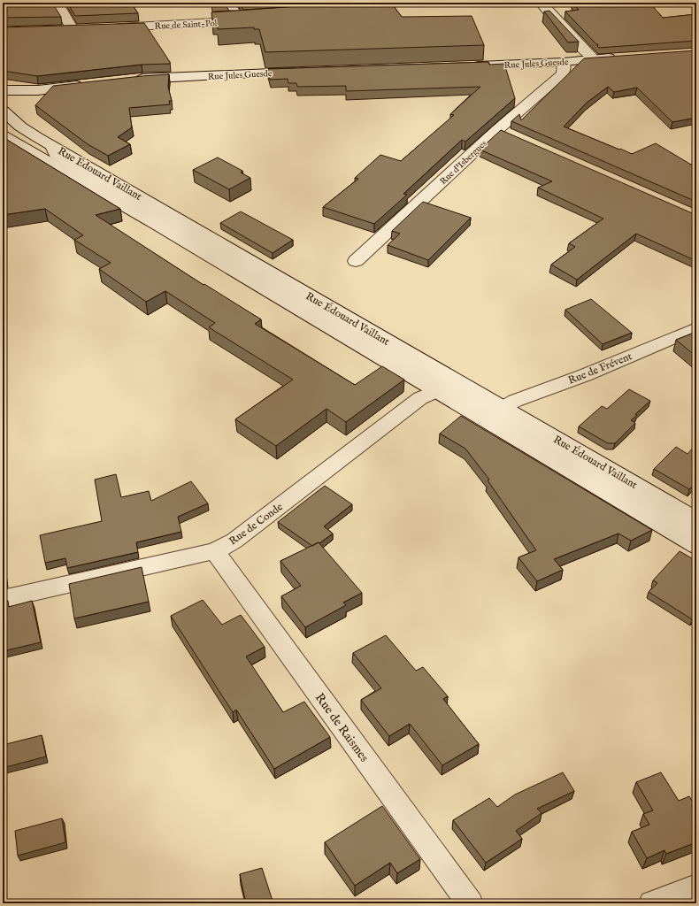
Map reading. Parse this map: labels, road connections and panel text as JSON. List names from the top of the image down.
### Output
{
  "streets": {
    "street": [
      "Rue de Saint-Pol",
      "Rue Jules Guesde",
      "Rue d'Isbergues",
      "Rue Édouard Vaillant",
      "Rue de Frévent",
      "Rue de Conde",
      "Rue de Raismes"
    ]
  },
  "crossings": [
    ["Rue Jules Guesde", "Rue d'Isbergues"],
    ["Rue Édouard Vaillant", "Rue de Frévent"],
    ["Rue Édouard Vaillant", "Rue de Conde"],
    ["Rue de Conde", "Rue de Raismes"]
  ]
}
